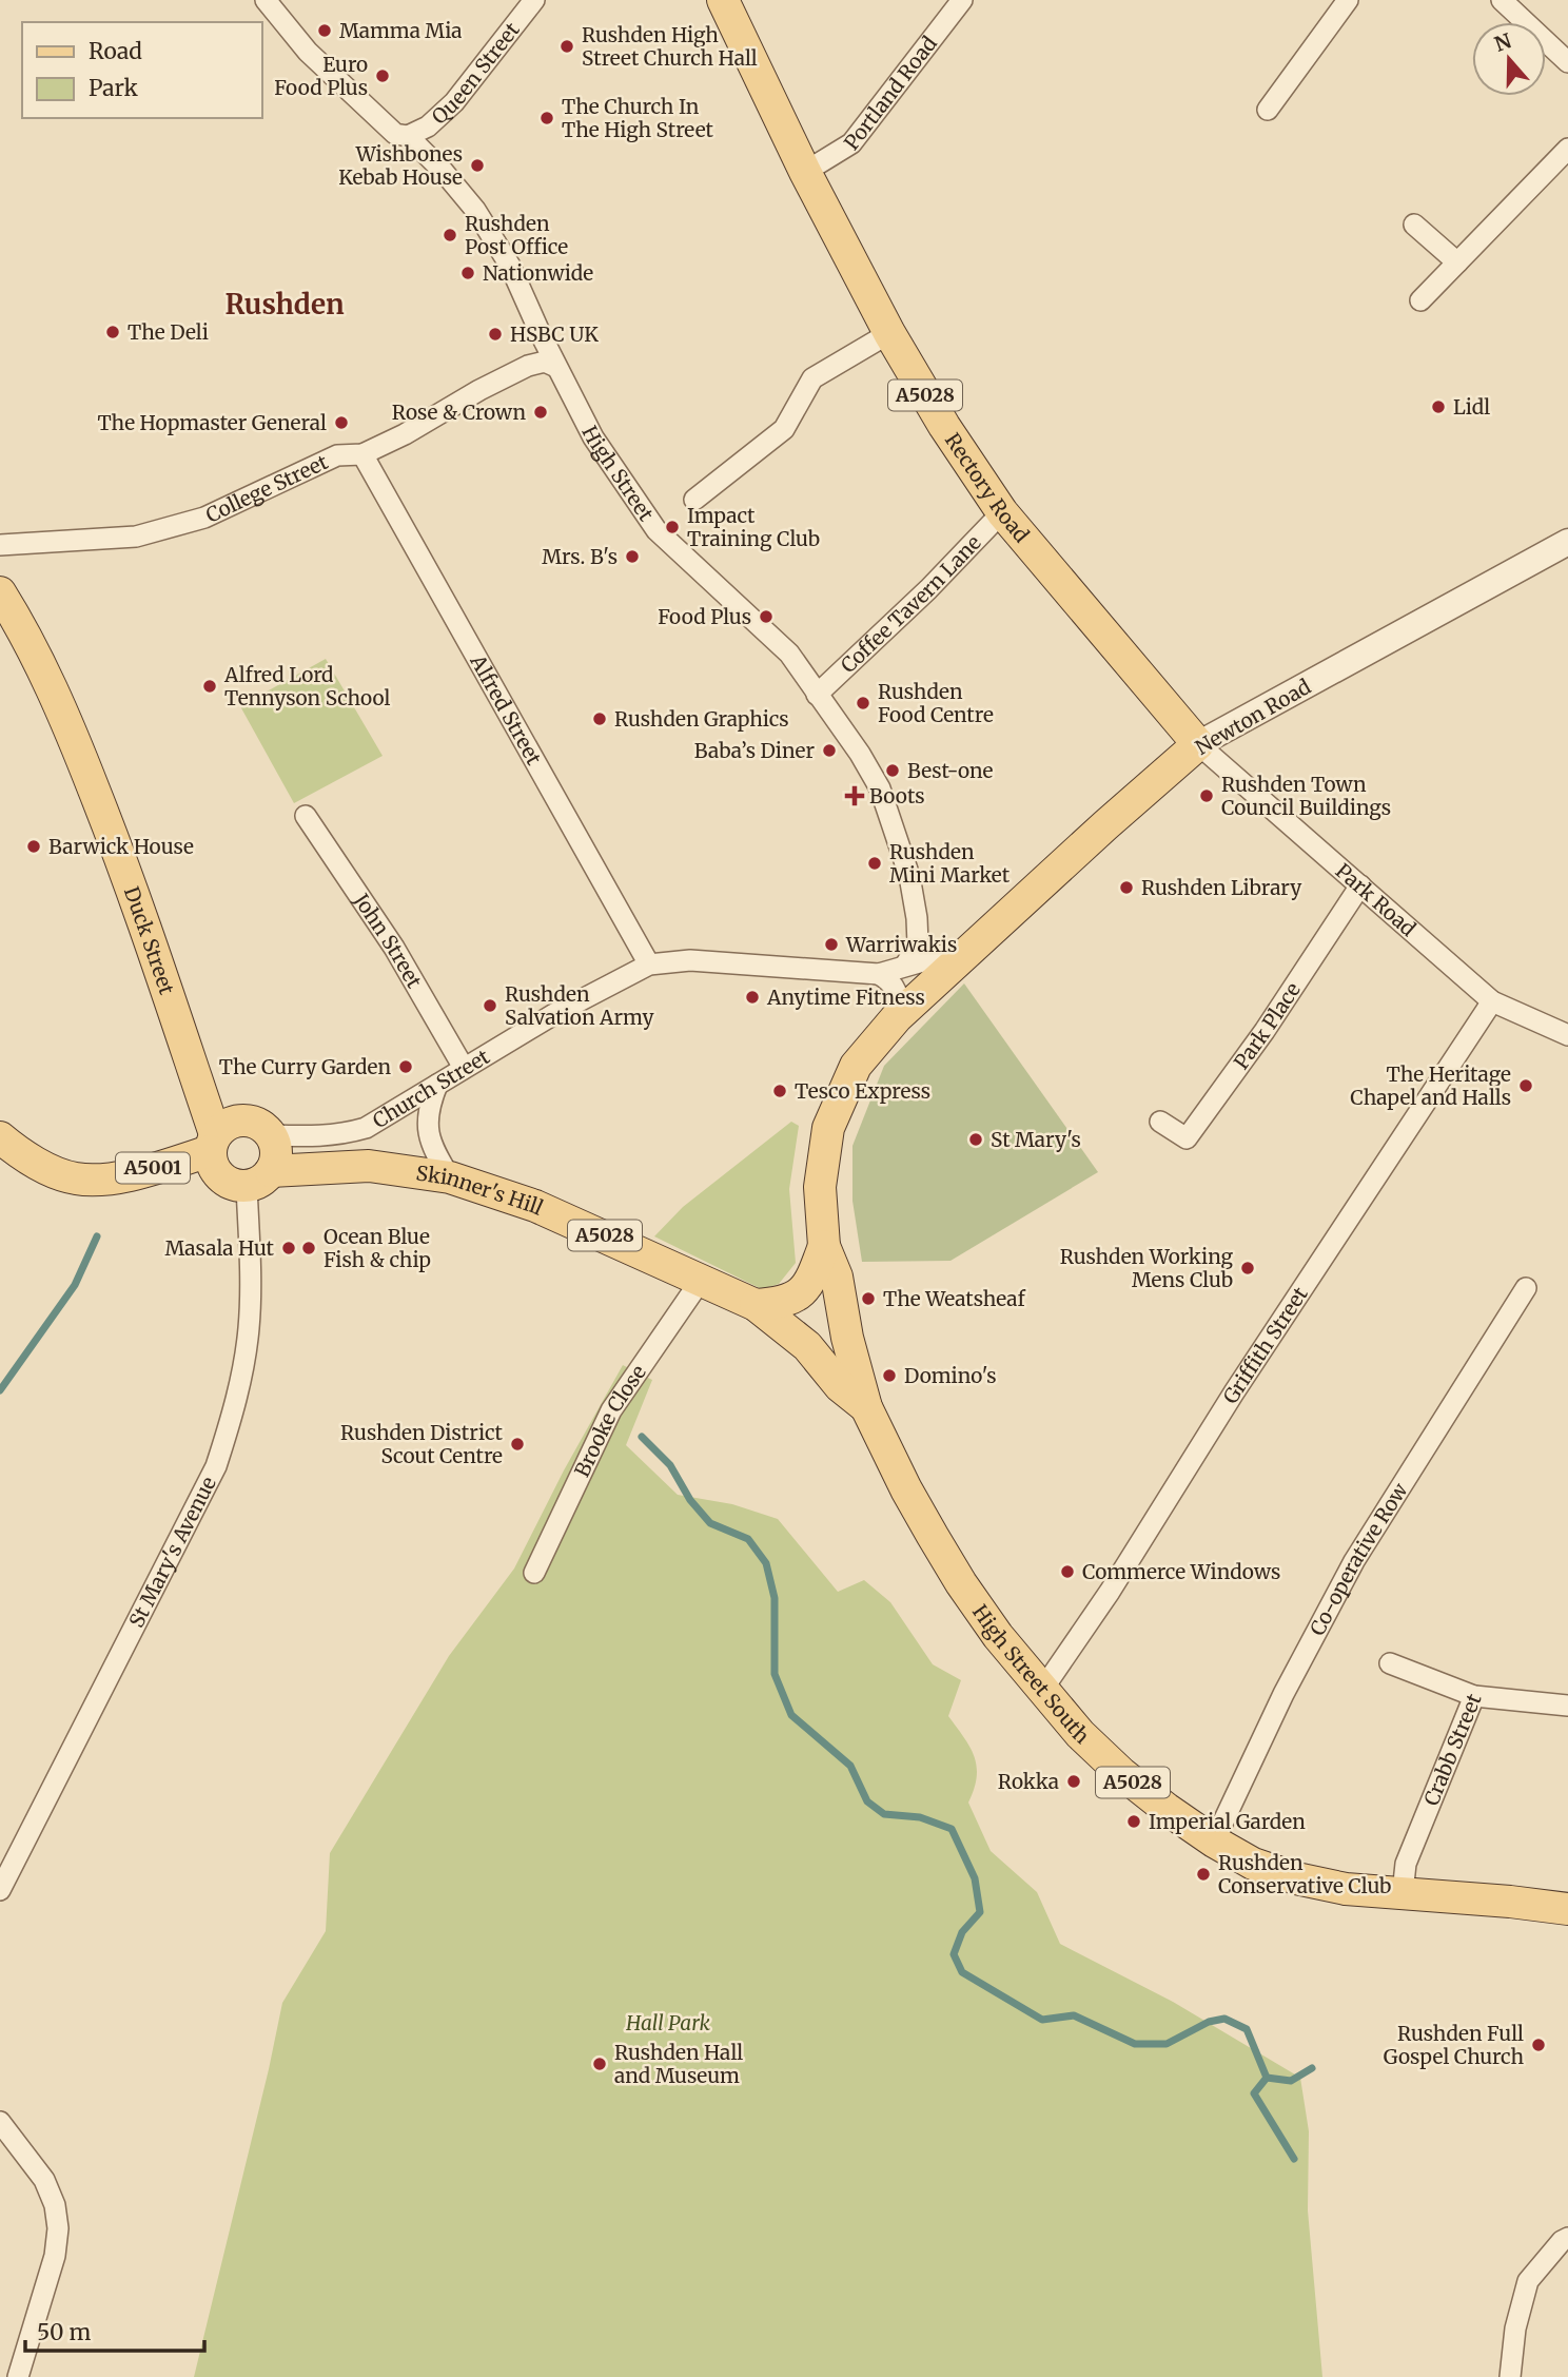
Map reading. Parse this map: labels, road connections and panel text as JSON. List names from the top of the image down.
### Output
{
  "streets": {
    "main road": [
      "A5028",
      "Rectory Road",
      "Newton Road",
      "Duck Street",
      "A5001",
      "Skinner's Hill",
      "High Street South"
    ],
    "street": [
      "Queen Street",
      "Portland Road",
      "High Street",
      "College Street",
      "Coffee Tavern Lane",
      "Alfred Street",
      "Park Road",
      "John Street",
      "Park Place",
      "Church Street",
      "Griffith Street",
      "Brooke Close",
      "St Mary's Avenue",
      "Co-operative Row",
      "Crabb Street"
    ]
  },
  "crossings": [
    ["Queen Street", "High Street"],
    ["Portland Road", "Rectory Road"],
    ["A5028", "Newton Road"],
    ["A5028", "Church Street"],
    ["A5028", "Skinner's Hill"],
    ["A5028", "High Street South"],
    ["High Street", "College Street"],
    ["High Street", "Coffee Tavern Lane"],
    ["High Street", "Church Street"],
    ["Rectory Road", "Coffee Tavern Lane"],
    ["Rectory Road", "Newton Road"],
    ["Rectory Road", "Park Road"],
    ["College Street", "Alfred Street"],
    ["Alfred Street", "Church Street"],
    ["Newton Road", "Park Road"],
    ["Newton Road", "Church Street"],
    ["Park Road", "Park Place"],
    ["Park Road", "Griffith Street"],
    ["Duck Street", "Church Street"],
    ["Duck Street", "A5001"],
    ["Duck Street", "Skinner's Hill"],
    ["Duck Street", "St Mary's Avenue"],
    ["John Street", "Church Street"],
    ["Church Street", "A5001"],
    ["Church Street", "Skinner's Hill"],
    ["Church Street", "St Mary's Avenue"],
    ["A5001", "Skinner's Hill"],
    ["A5001", "St Mary's Avenue"],
    ["Skinner's Hill", "Brooke Close"],
    ["Skinner's Hill", "St Mary's Avenue"],
    ["Skinner's Hill", "High Street South"],
    ["Griffith Street", "High Street South"],
    ["Co-operative Row", "High Street South"],
    ["High Street South", "Crabb Street"]
  ],
  "districts": ["Rushden"],
  "parks": ["Hall Park"],
  "places": {
    "other": [
      "Mamma Mia",
      "Rushden High Street Church Hall",
      "Euro Food Plus",
      "The Church In The High Street",
      "Wishbones Kebab House",
      "Rushden Post Office",
      "Nationwide",
      "The Deli",
      "HSBC UK",
      "Lidl",
      "Rose & Crown",
      "The Hopmaster General",
      "Impact Training Club",
      "Mrs. B's",
      "Food Plus",
      "Alfred Lord Tennyson School",
      "Rushden Food Centre",
      "Rushden Graphics",
      "Baba’s Diner",
      "Best-one",
      "Rushden Town Council Buildings",
      "Barwick House",
      "Rushden Mini Market",
      "Rushden Library",
      "Warriwakis",
      "Anytime Fitness",
      "Rushden Salvation Army",
      "The Curry Garden",
      "The Heritage Chapel and Halls",
      "Tesco Express",
      "St Mary's",
      "Masala Hut",
      "Ocean Blue Fish & chip",
      "Rushden Working Mens Club",
      "The Weatsheaf",
      "Domino's",
      "Rushden District Scout Centre",
      "Commerce Windows",
      "Rokka",
      "Imperial Garden",
      "Rushden Conservative Club",
      "Rushden Full Gospel Church",
      "Rushden Hall and Museum"
    ],
    "health": ["Boots"]
  },
  "legend": ["Road", "Park"],
  "scale_bar": "50 m",
  "north": "top"
}
